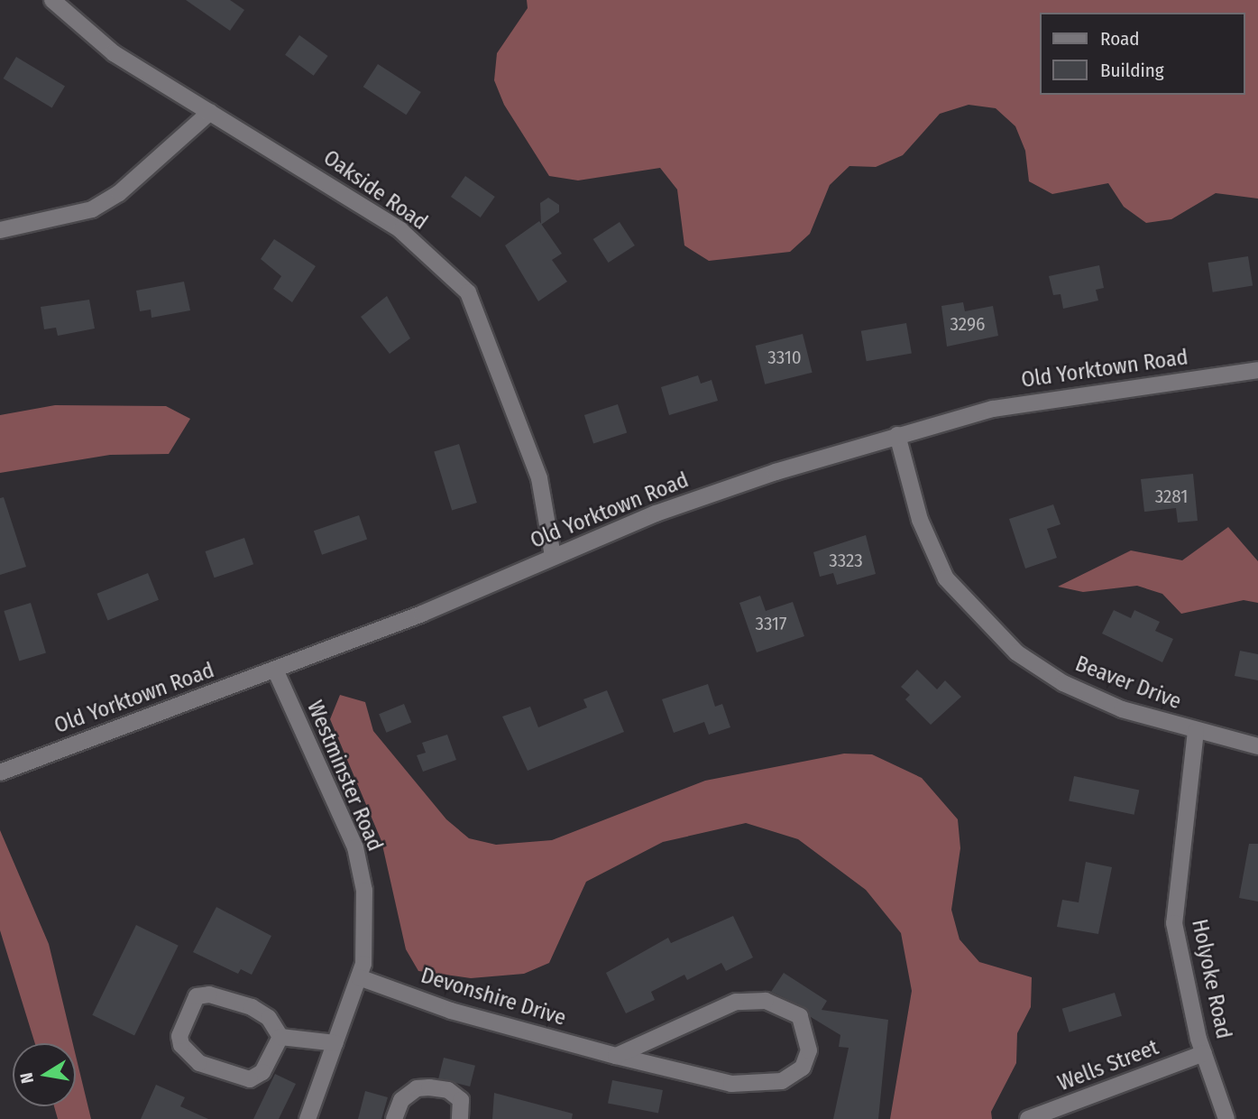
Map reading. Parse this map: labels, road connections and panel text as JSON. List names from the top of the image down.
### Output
{
  "streets": {
    "street": [
      "Oakside Road",
      "Old Yorktown Road",
      "Beaver Drive",
      "Westminster Road",
      "Holyoke Road",
      "Devonshire Drive",
      "Wells Street"
    ]
  },
  "crossings": [
    ["Oakside Road", "Old Yorktown Road"],
    ["Old Yorktown Road", "Beaver Drive"],
    ["Old Yorktown Road", "Westminster Road"],
    ["Beaver Drive", "Holyoke Road"],
    ["Westminster Road", "Devonshire Drive"],
    ["Holyoke Road", "Wells Street"]
  ],
  "house_numbers": [
    "3296",
    "3310",
    "3281",
    "3323",
    "3317"
  ],
  "legend": ["Road", "Building"],
  "north": "left"
}
